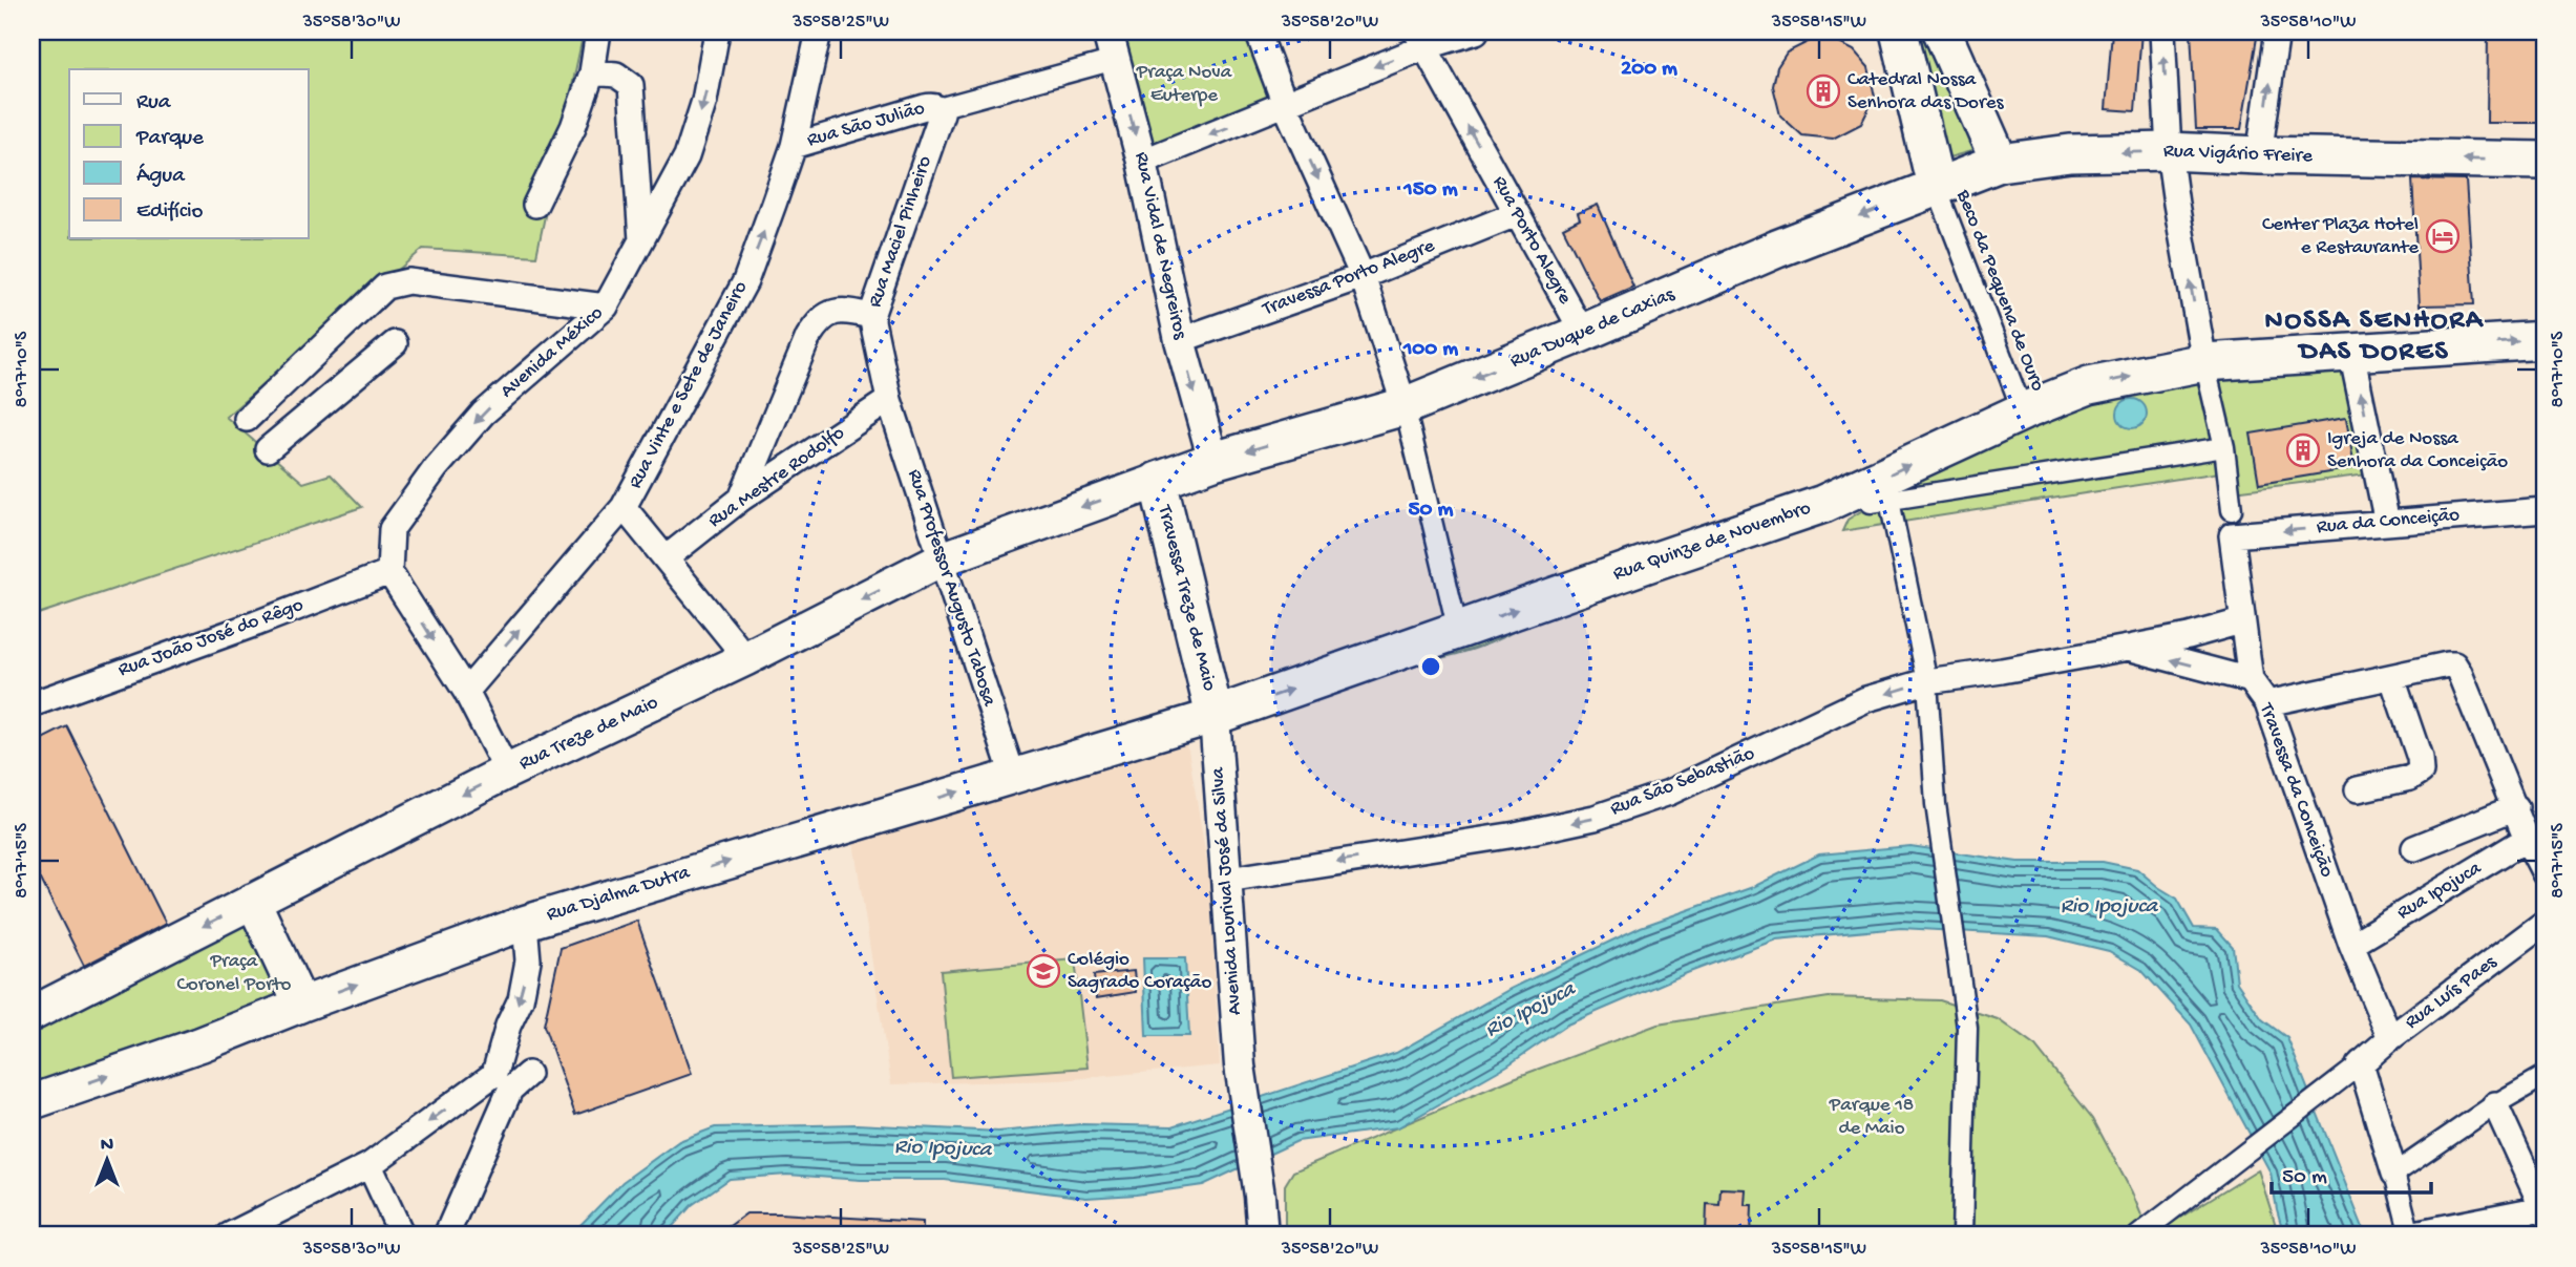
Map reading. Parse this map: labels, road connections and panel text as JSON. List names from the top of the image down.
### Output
{
  "streets": {
    "main road": [
      "Rua Vigário Freire",
      "Rua Duque de Caxias",
      "Rua Quinze de Novembro",
      "Travessa Treze de Maio",
      "Rua Treze de Maio",
      "Rua Djalma Dutra"
    ],
    "street": [
      "Rua São Julião",
      "Rua Maciel Pinheiro",
      "Rua Porto Alegre",
      "Rua Vidal de Negreiros",
      "Travessa Porto Alegre",
      "Beco da Pequena de Ouro",
      "Avenida México",
      "Rua Vinte e Sete de Janeiro",
      "Rua Mestre Rodolfo",
      "Rua da Conceição",
      "Rua Professor Augusto Tabosa",
      "Rua João José do Rêgo",
      "Rua São Sebastião",
      "Travessa da Conceição",
      "Avenida Lourival José da Silva",
      "Rua Ipojuca",
      "Rua Luís Paes"
    ]
  },
  "crossings": [
    ["Rua São Julião", "Rua Maciel Pinheiro"],
    ["Rua São Julião", "Rua Vinte e Sete de Janeiro"],
    ["Rua Vigário Freire", "Beco da Pequena de Ouro"],
    ["Rua Vigário Freire", "Rua Duque de Caxias"],
    ["Rua Maciel Pinheiro", "Rua Mestre Rodolfo"],
    ["Rua Maciel Pinheiro", "Rua Professor Augusto Tabosa"],
    ["Rua Porto Alegre", "Travessa Porto Alegre"],
    ["Rua Porto Alegre", "Rua Duque de Caxias"],
    ["Rua Vidal de Negreiros", "Travessa Porto Alegre"],
    ["Rua Vidal de Negreiros", "Rua Duque de Caxias"],
    ["Beco da Pequena de Ouro", "Rua Duque de Caxias"],
    ["Beco da Pequena de Ouro", "Rua Quinze de Novembro"],
    ["Rua Duque de Caxias", "Travessa Treze de Maio"],
    ["Rua Duque de Caxias", "Rua Treze de Maio"],
    ["Avenida México", "Rua João José do Rêgo"],
    ["Rua Mestre Rodolfo", "Rua Professor Augusto Tabosa"],
    ["Rua da Conceição", "Travessa da Conceição"],
    ["Rua Quinze de Novembro", "Travessa Treze de Maio"],
    ["Rua Quinze de Novembro", "Avenida Lourival José da Silva"],
    ["Rua Quinze de Novembro", "Rua Djalma Dutra"],
    ["Rua Professor Augusto Tabosa", "Rua Treze de Maio"],
    ["Rua Professor Augusto Tabosa", "Rua Djalma Dutra"],
    ["Travessa Treze de Maio", "Rua Treze de Maio"],
    ["Travessa Treze de Maio", "Avenida Lourival José da Silva"],
    ["Travessa Treze de Maio", "Rua Djalma Dutra"],
    ["Rua São Sebastião", "Travessa da Conceição"],
    ["Rua São Sebastião", "Avenida Lourival José da Silva"],
    ["Travessa da Conceição", "Rua Ipojuca"],
    ["Travessa da Conceição", "Rua Luís Paes"],
    ["Avenida Lourival José da Silva", "Rua Djalma Dutra"]
  ],
  "one_way": [
    "Rua Vigário Freire",
    "Rua Duque de Caxias",
    "Rua Vinte e Sete de Janeiro",
    "Rua Quinze de Novembro",
    "Rua Treze de Maio",
    "Rua São Sebastião",
    "Rua Djalma Dutra"
  ],
  "districts": ["NOSSA SENHORA DAS DORES"],
  "water": ["Rio Ipojuca"],
  "parks": ["Praça Nova Euterpe", "Praça Coronel Porto", "Parque 18 de Maio"],
  "places": {
    "building": ["Catedral Nossa Senhora das Dores", "Igreja de Nossa Senhora da Conceição"],
    "hotel": ["Center Plaza Hotel e Restaurante"],
    "school or university": ["Colégio Sagrado Coração"]
  },
  "legend": [
    "Rua",
    "Parque",
    "Água",
    "Edifício"
  ],
  "scale_bar": "50 m",
  "north": "top",
  "coordinates": [
    "35°58'30\"W",
    "35°58'25\"W",
    "35°58'20\"W",
    "35°58'15\"W",
    "35°58'10\"W",
    "8°17'10\"S",
    "8°17'15\"S"
  ],
  "rings": [
    "200 m",
    "150 m",
    "100 m",
    "50 m"
  ]
}
